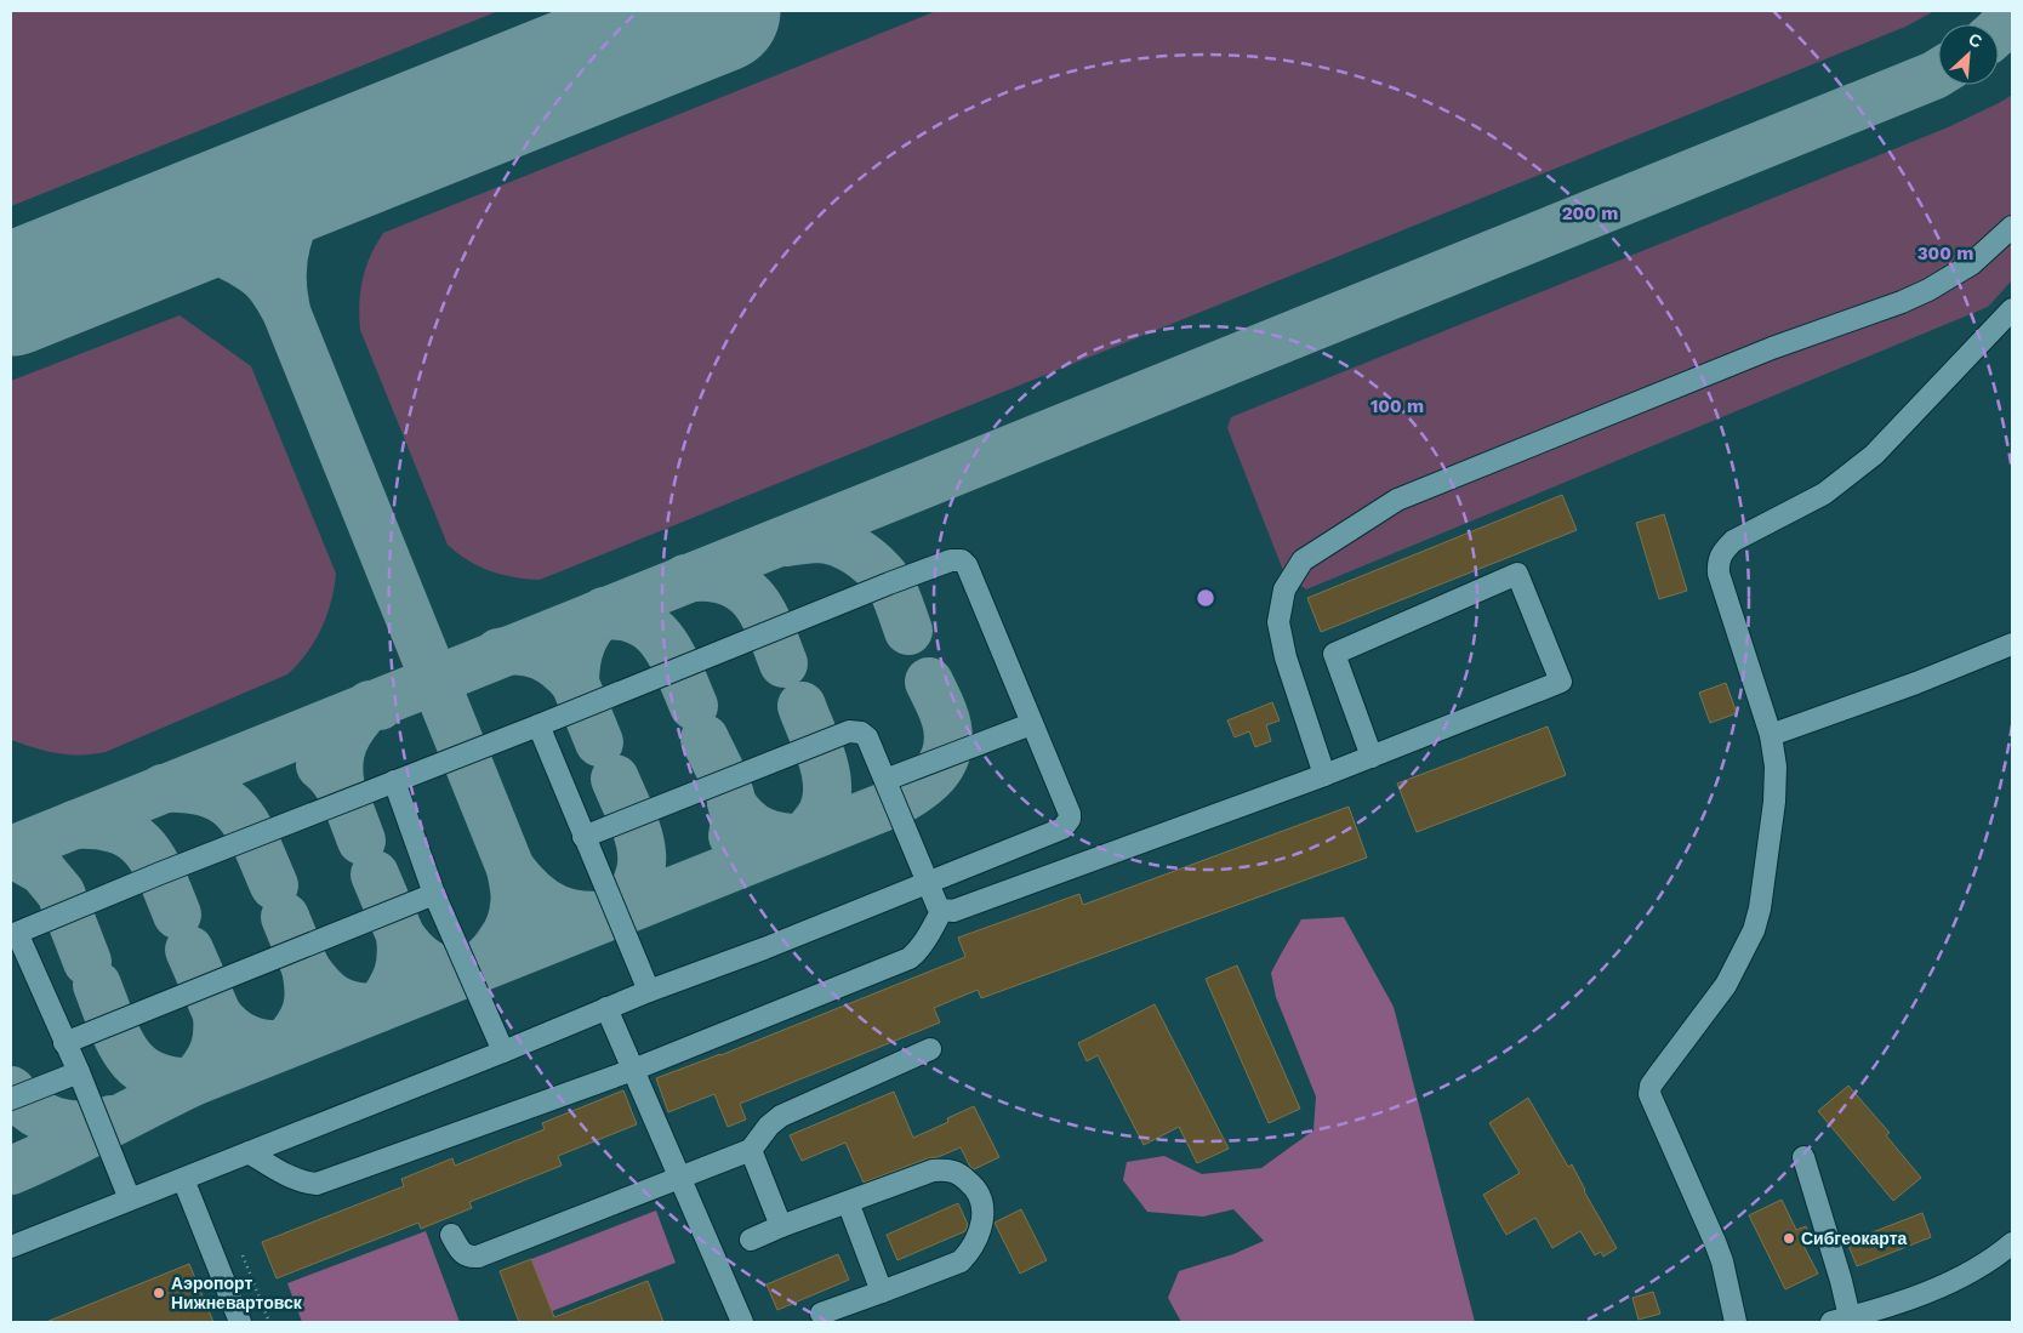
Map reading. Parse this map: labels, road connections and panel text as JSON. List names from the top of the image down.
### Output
{
  "places": ["Сибгеокарта", "Аэропорт Нижневартовск"],
  "north": "top right",
  "rings": ["200 m", "300 m", "100 m"]
}
